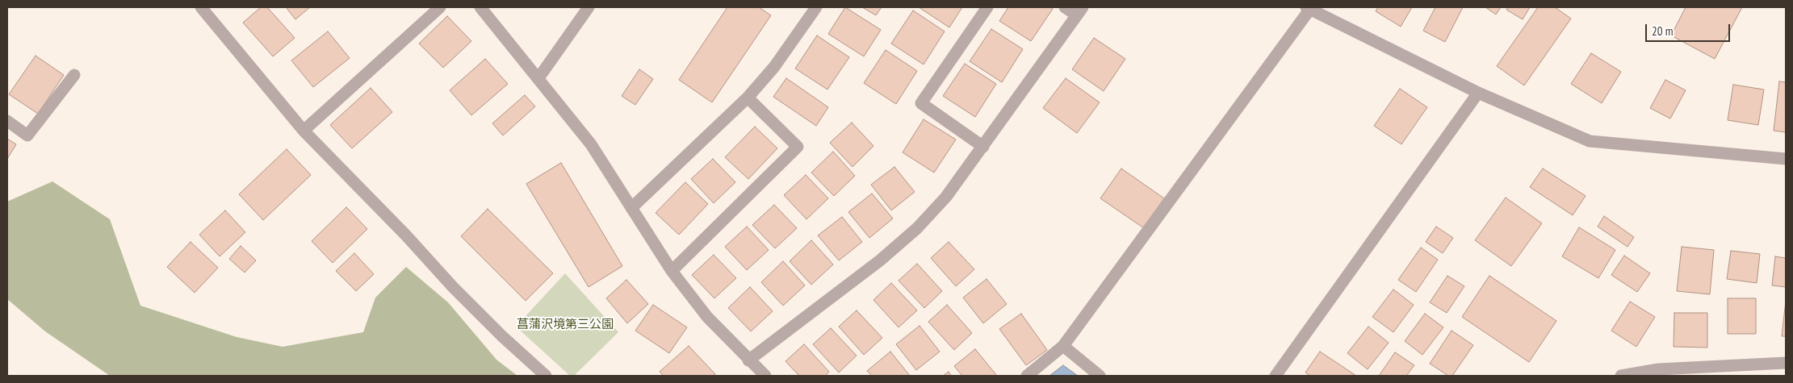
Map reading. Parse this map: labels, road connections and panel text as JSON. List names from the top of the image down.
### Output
{
  "parks": ["菖蒲沢境第三公園"],
  "scale_bar": "20 m"
}
